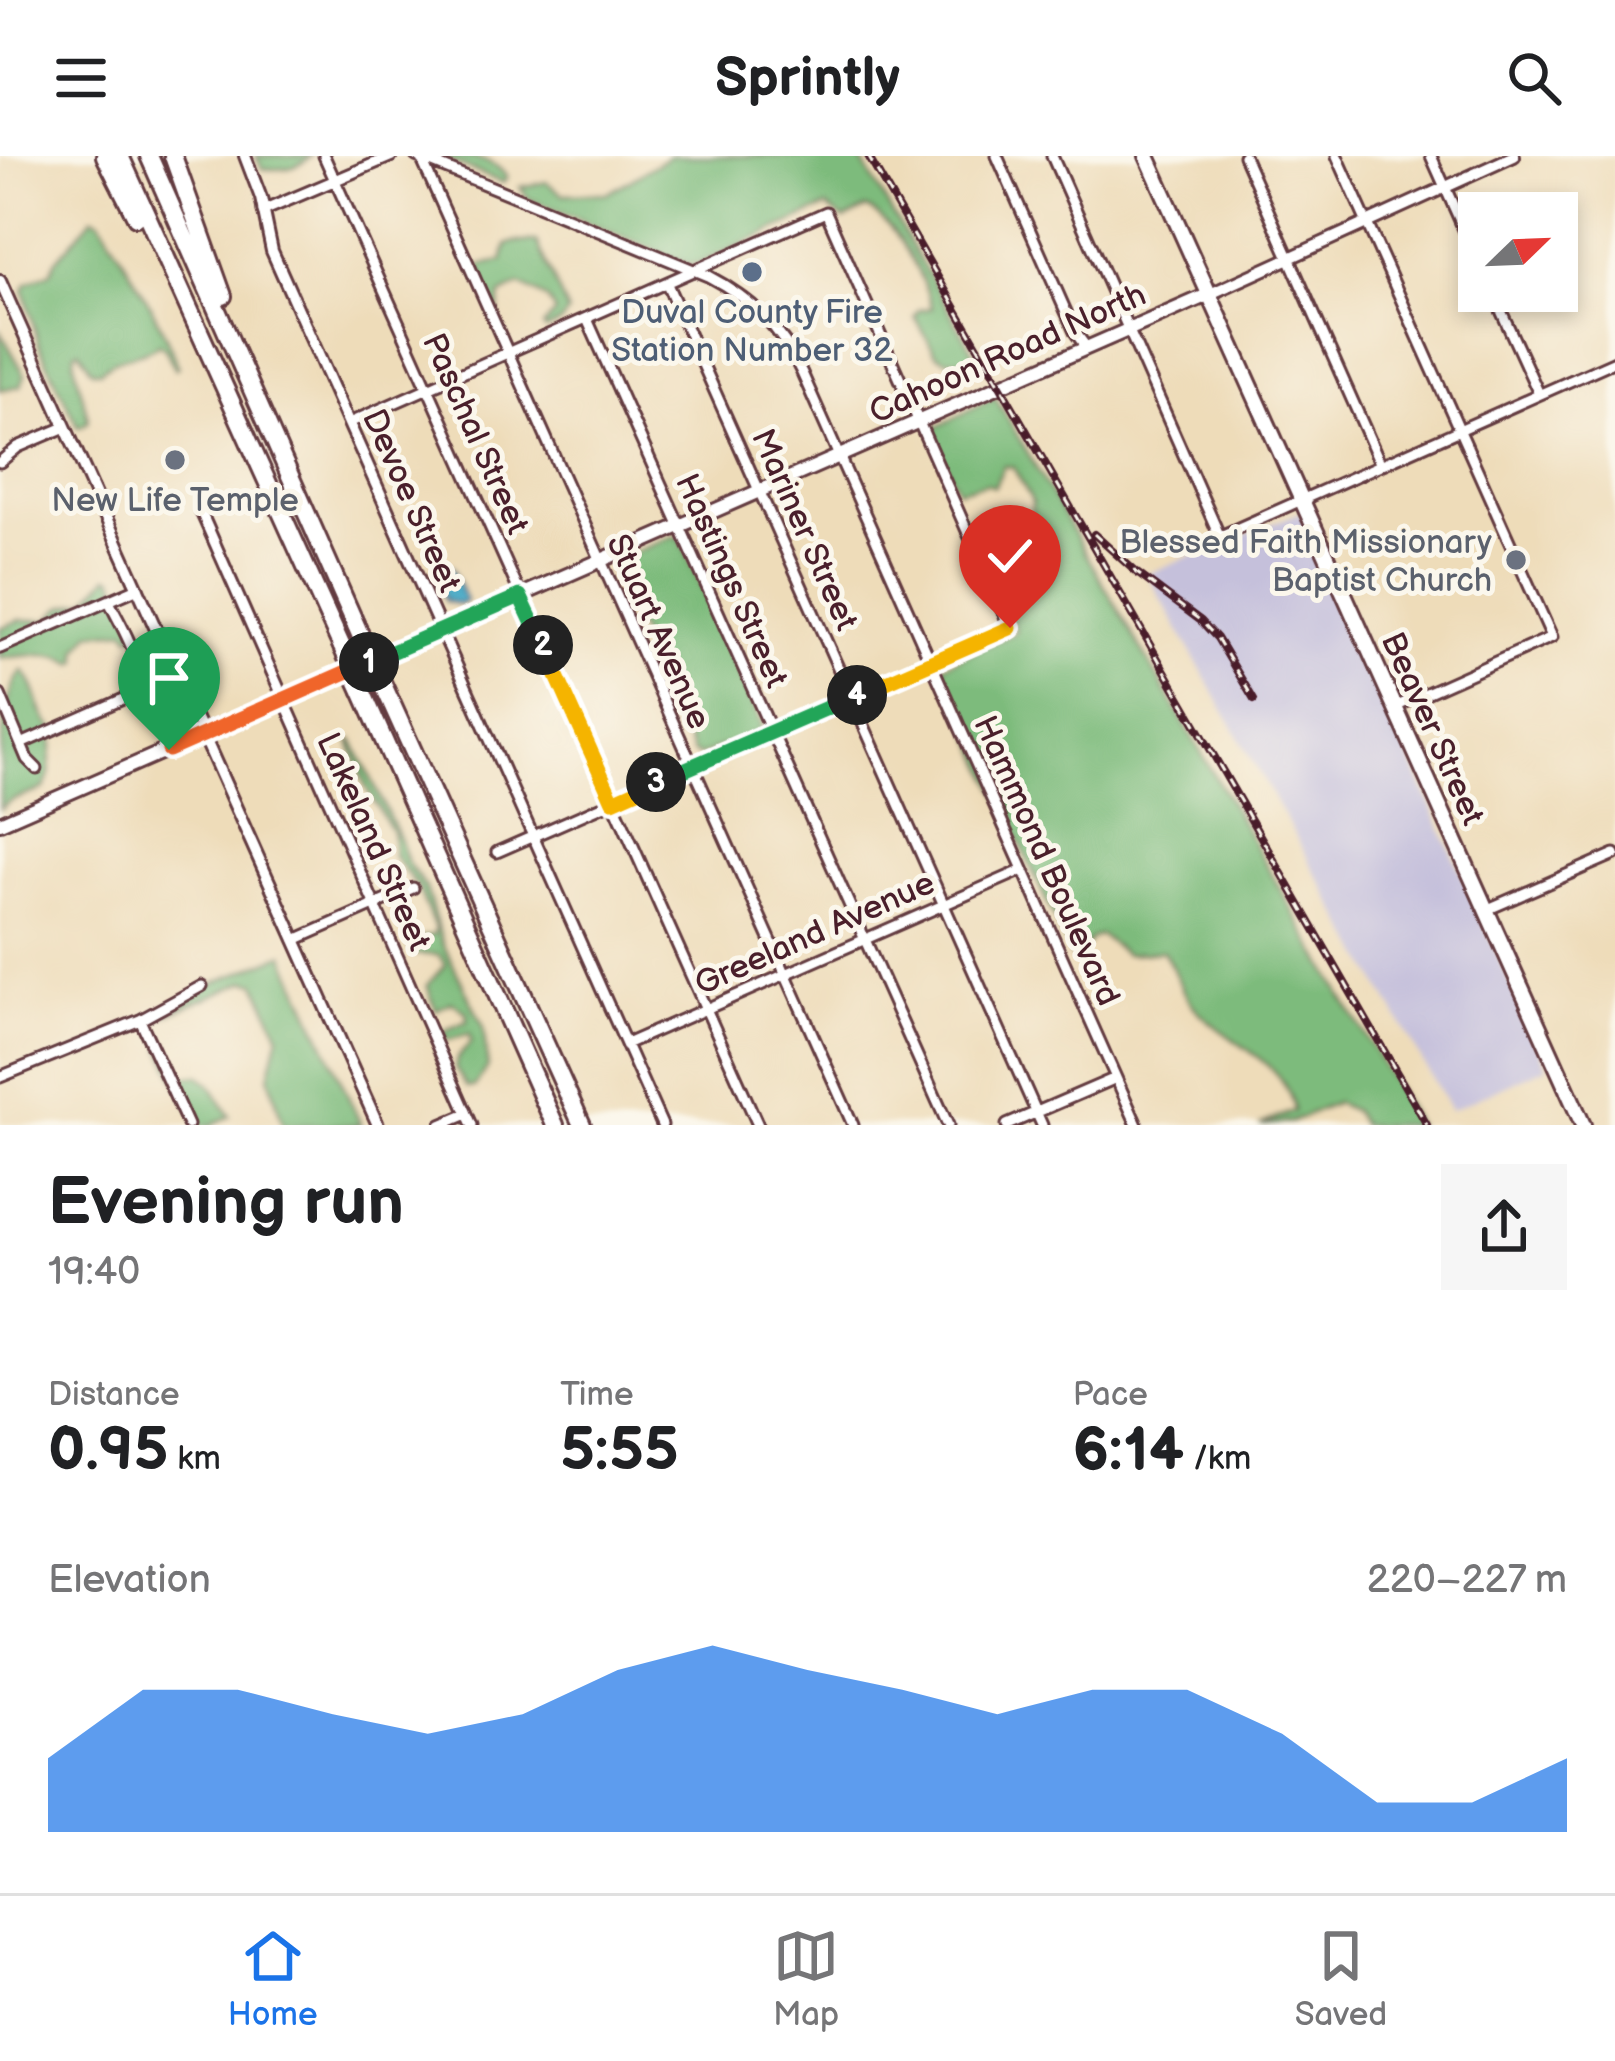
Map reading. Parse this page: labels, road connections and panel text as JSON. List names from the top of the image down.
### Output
{
  "streets": {
    "main road": ["Cahoon Road North", "Beaver Street"],
    "street": [
      "Paschal Street",
      "Devoe Street",
      "Mariner Street",
      "Hastings Street",
      "Stuart Avenue",
      "Lakeland Street",
      "Hammond Boulevard",
      "Greeland Avenue"
    ]
  },
  "crossings": [
    ["Cahoon Road North", "Paschal Street"],
    ["Cahoon Road North", "Devoe Street"],
    ["Cahoon Road North", "Mariner Street"],
    ["Cahoon Road North", "Hastings Street"],
    ["Cahoon Road North", "Stuart Avenue"],
    ["Cahoon Road North", "Beaver Street"],
    ["Cahoon Road North", "Hammond Boulevard"],
    ["Paschal Street", "Greeland Avenue"],
    ["Devoe Street", "Greeland Avenue"],
    ["Mariner Street", "Greeland Avenue"],
    ["Hastings Street", "Greeland Avenue"],
    ["Stuart Avenue", "Hammond Boulevard"],
    ["Stuart Avenue", "Greeland Avenue"],
    ["Hammond Boulevard", "Greeland Avenue"]
  ],
  "places": ["Duval County Fire Station Number 32", "New Life Temple", "Blessed Faith Missionary Baptist Church"],
  "north": "top right",
  "page": {
    "header": "Sprintly",
    "pins": [
      "2",
      "1",
      "4",
      "3"
    ],
    "heading": ["Evening run", "19:40"],
    "stats": [
      ["Distance", "0.95 km"],
      ["Time", "5:55"],
      ["Pace", "6:14 /km"]
    ],
    "chart": ["Elevation", "220–227 m"],
    "tabs": ["Home", "Map", "Saved"]
  }
}
